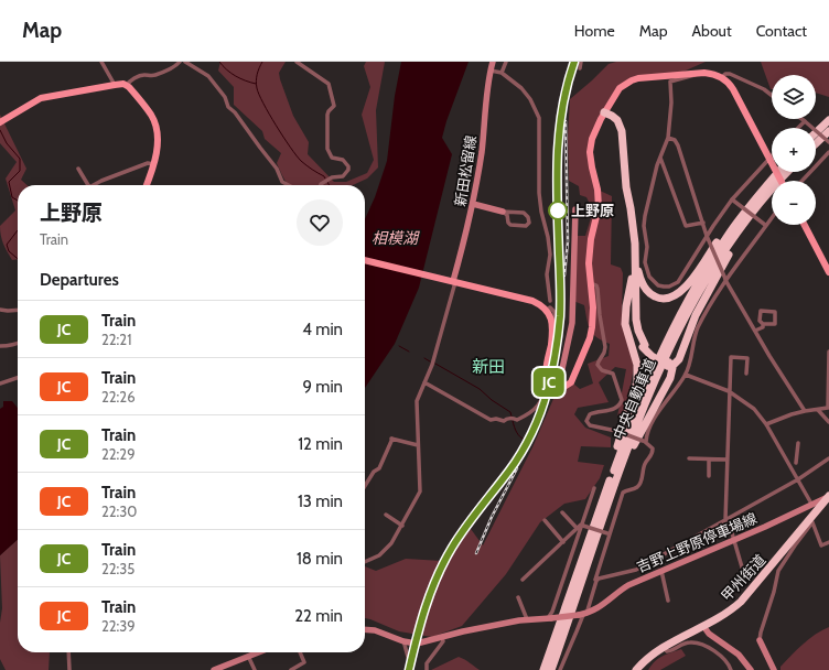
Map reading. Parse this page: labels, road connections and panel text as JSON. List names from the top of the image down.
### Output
{
  "streets": {
    "highway": ["中央自動車道", "甲州街道"],
    "main road": ["新田松留線", "吉野上野原停車場線"]
  },
  "crossings": [
    ["吉野上野原停車場線", "甲州街道"]
  ],
  "districts": ["新田"],
  "water": ["相模湖"],
  "places": ["上野原"],
  "page": {
    "header": "Map",
    "nav": [
      "Home",
      "Map",
      "About",
      "Contact"
    ],
    "on_map": "JC",
    "map_buttons": ["+", "−"],
    "heading": [
      ["上野原", "Train"],
      "Departures"
    ],
    "list": [
      {
        "mark": "JC",
        "name": "Train",
        "note": "22:21",
        "value": "4 min"
      },
      {
        "mark": "JC",
        "name": "Train",
        "note": "22:26",
        "value": "9 min"
      },
      {
        "mark": "JC",
        "name": "Train",
        "note": "22:29",
        "value": "12 min"
      },
      {
        "mark": "JC",
        "name": "Train",
        "note": "22:30",
        "value": "13 min"
      },
      {
        "mark": "JC",
        "name": "Train",
        "note": "22:35",
        "value": "18 min"
      },
      {
        "mark": "JC",
        "name": "Train",
        "note": "22:39",
        "value": "22 min"
      }
    ]
  }
}
